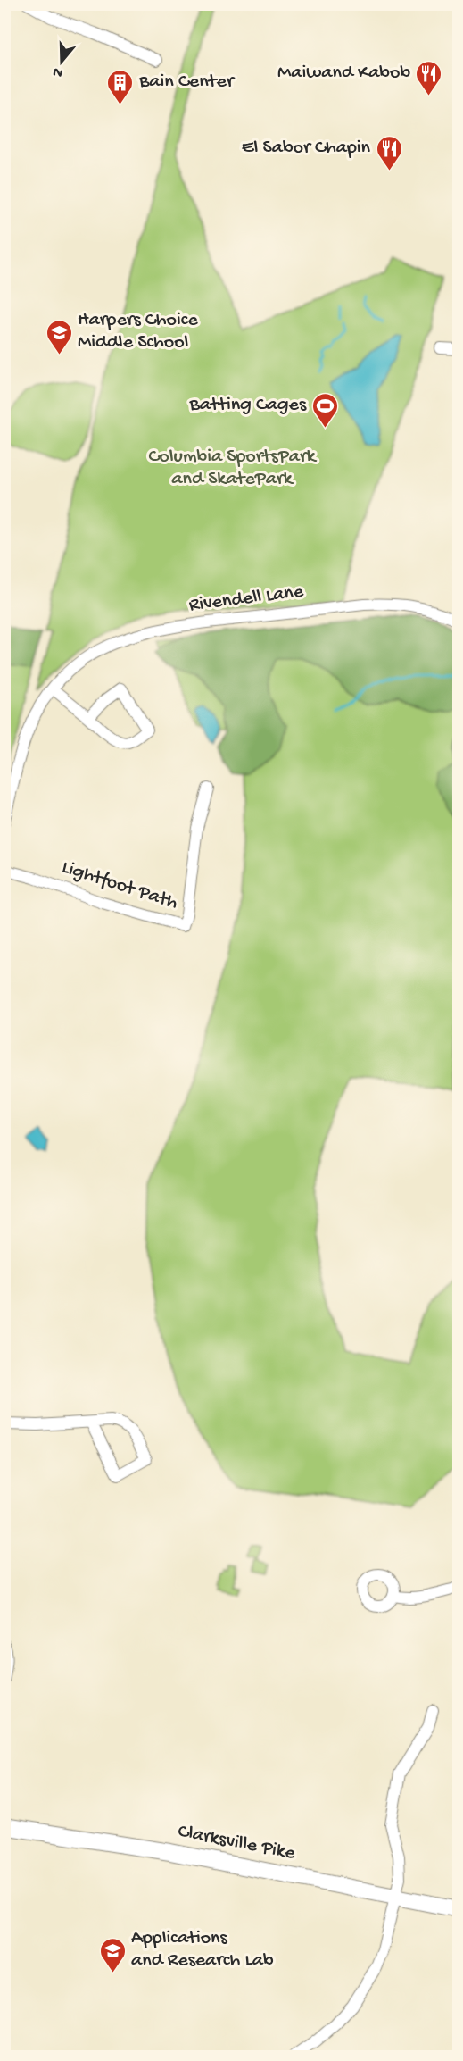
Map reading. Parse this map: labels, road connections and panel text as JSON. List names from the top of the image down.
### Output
{
  "streets": {
    "main road": ["Clarksville Pike"],
    "street": ["Rivendell Lane", "Lightfoot Path"]
  },
  "parks": ["Columbia SportsPark and SkatePark"],
  "places": {
    "restaurant": ["Maiwand Kabob", "El Sabor Chapin"],
    "building": ["Bain Center"],
    "school or university": ["Harpers Choice Middle School", "Applications and Research Lab"],
    "sports": ["Batting Cages"]
  },
  "north": "bottom"
}
